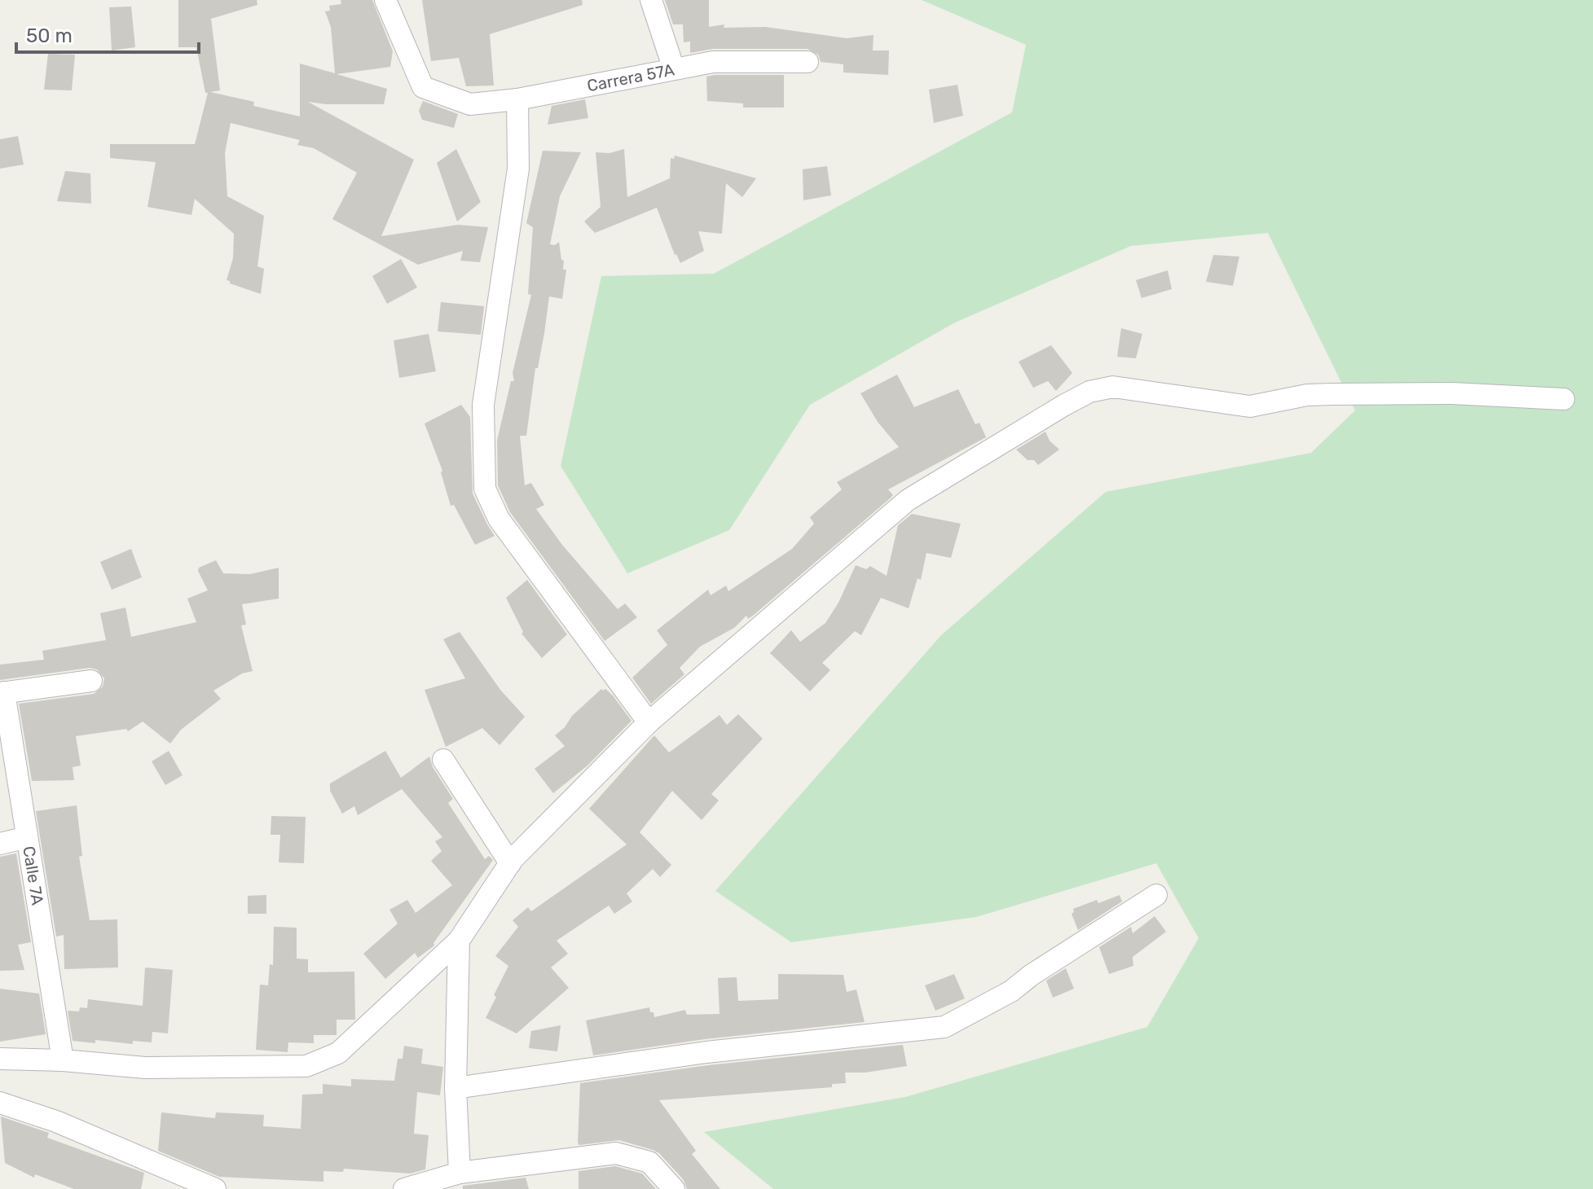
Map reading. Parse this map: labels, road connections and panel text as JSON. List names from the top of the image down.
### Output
{
  "streets": {
    "street": ["Carrera 57A", "Calle 7A"]
  },
  "scale_bar": "50 m"
}
